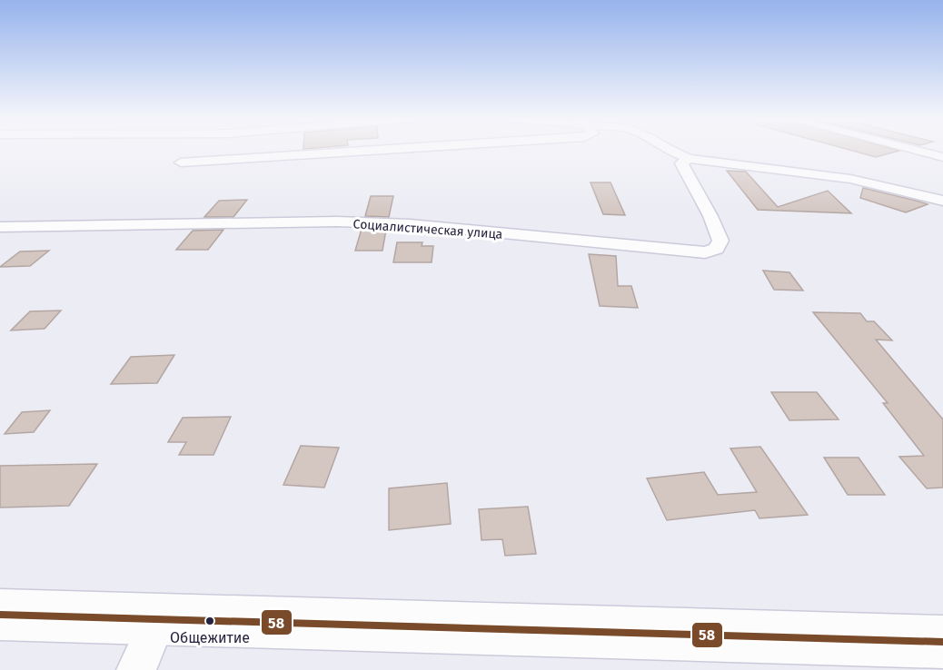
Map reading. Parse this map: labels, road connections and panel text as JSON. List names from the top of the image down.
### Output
{
  "streets": {
    "street": ["Социалистическая улица"]
  },
  "places": ["Общежитие"],
  "lines": ["transit line 58"]
}
